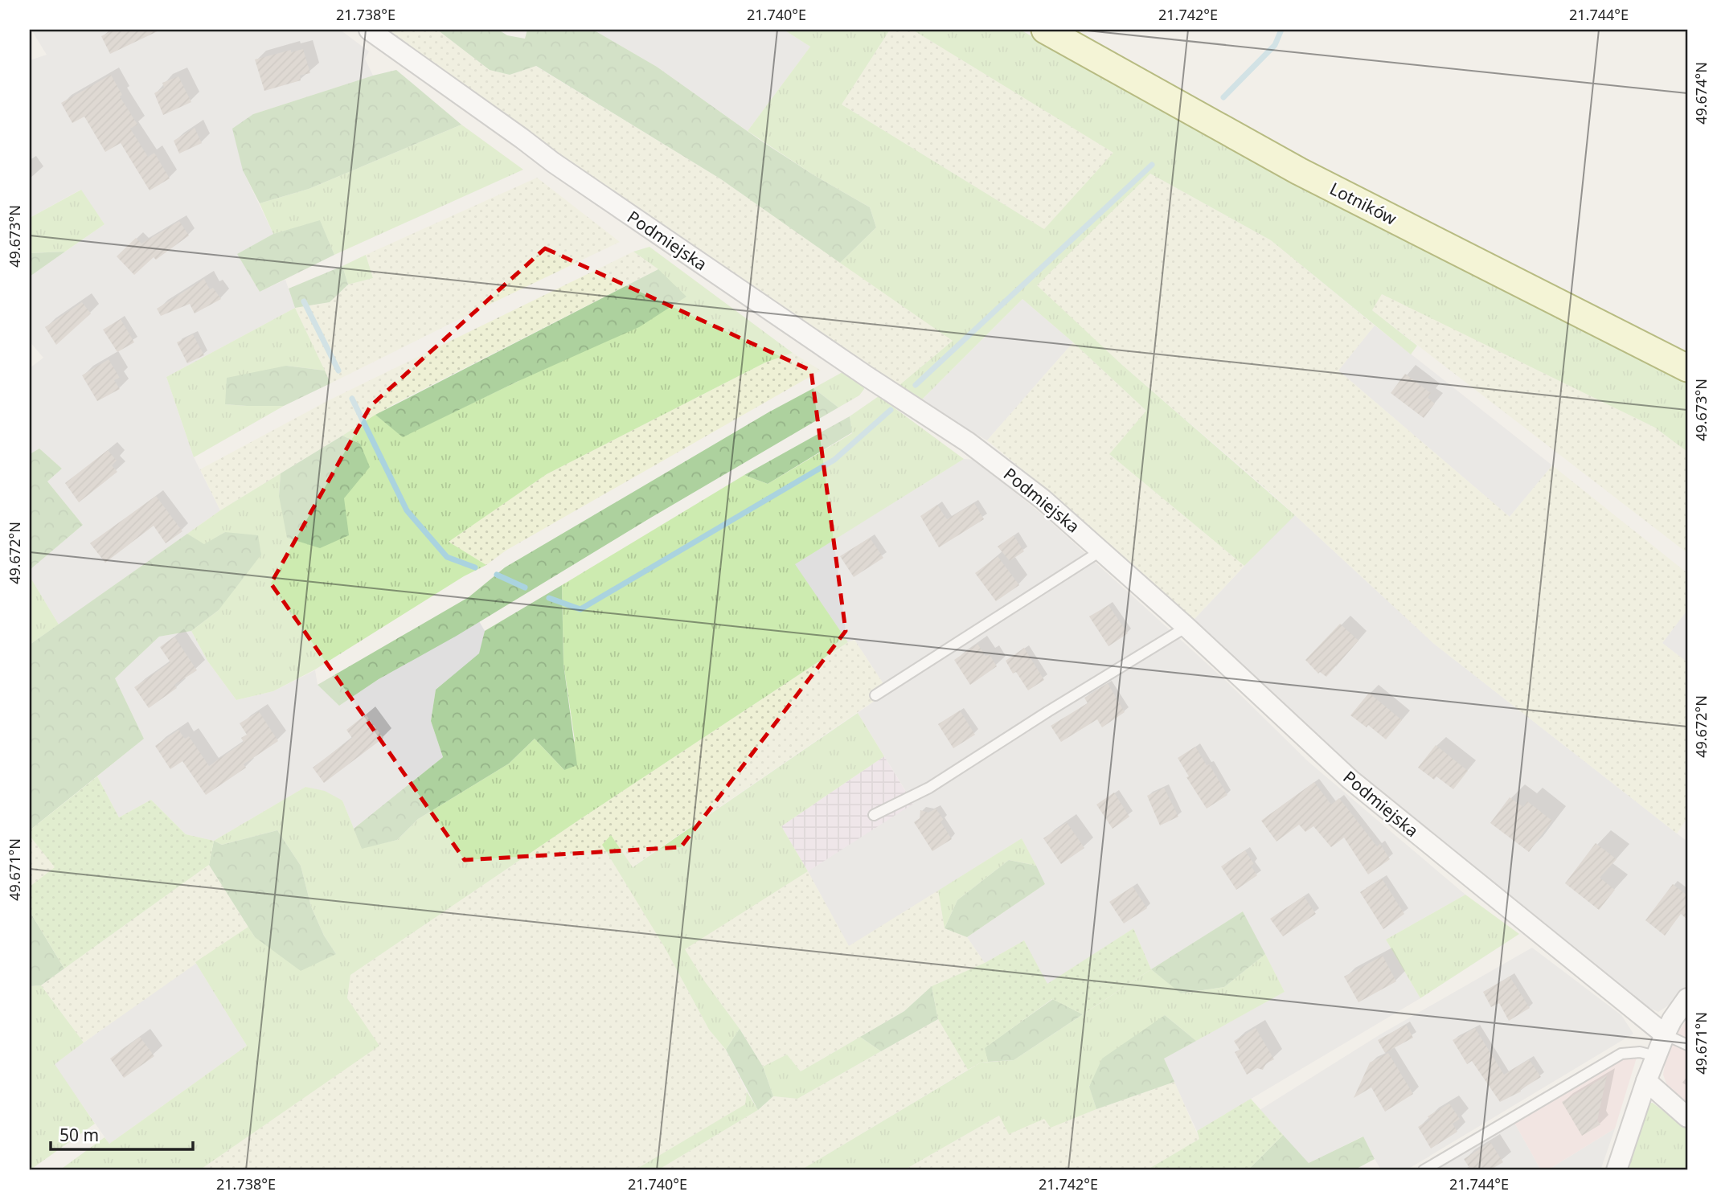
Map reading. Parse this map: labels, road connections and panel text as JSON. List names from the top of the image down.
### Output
{
  "streets": {
    "street": ["Lotników", "Podmiejska"]
  },
  "scale_bar": "50 m",
  "coordinates": [
    "21.738°E",
    "21.740°E",
    "21.742°E",
    "21.744°E",
    "49.674°N",
    "49.673°N",
    "49.672°N",
    "49.671°N"
  ]
}
